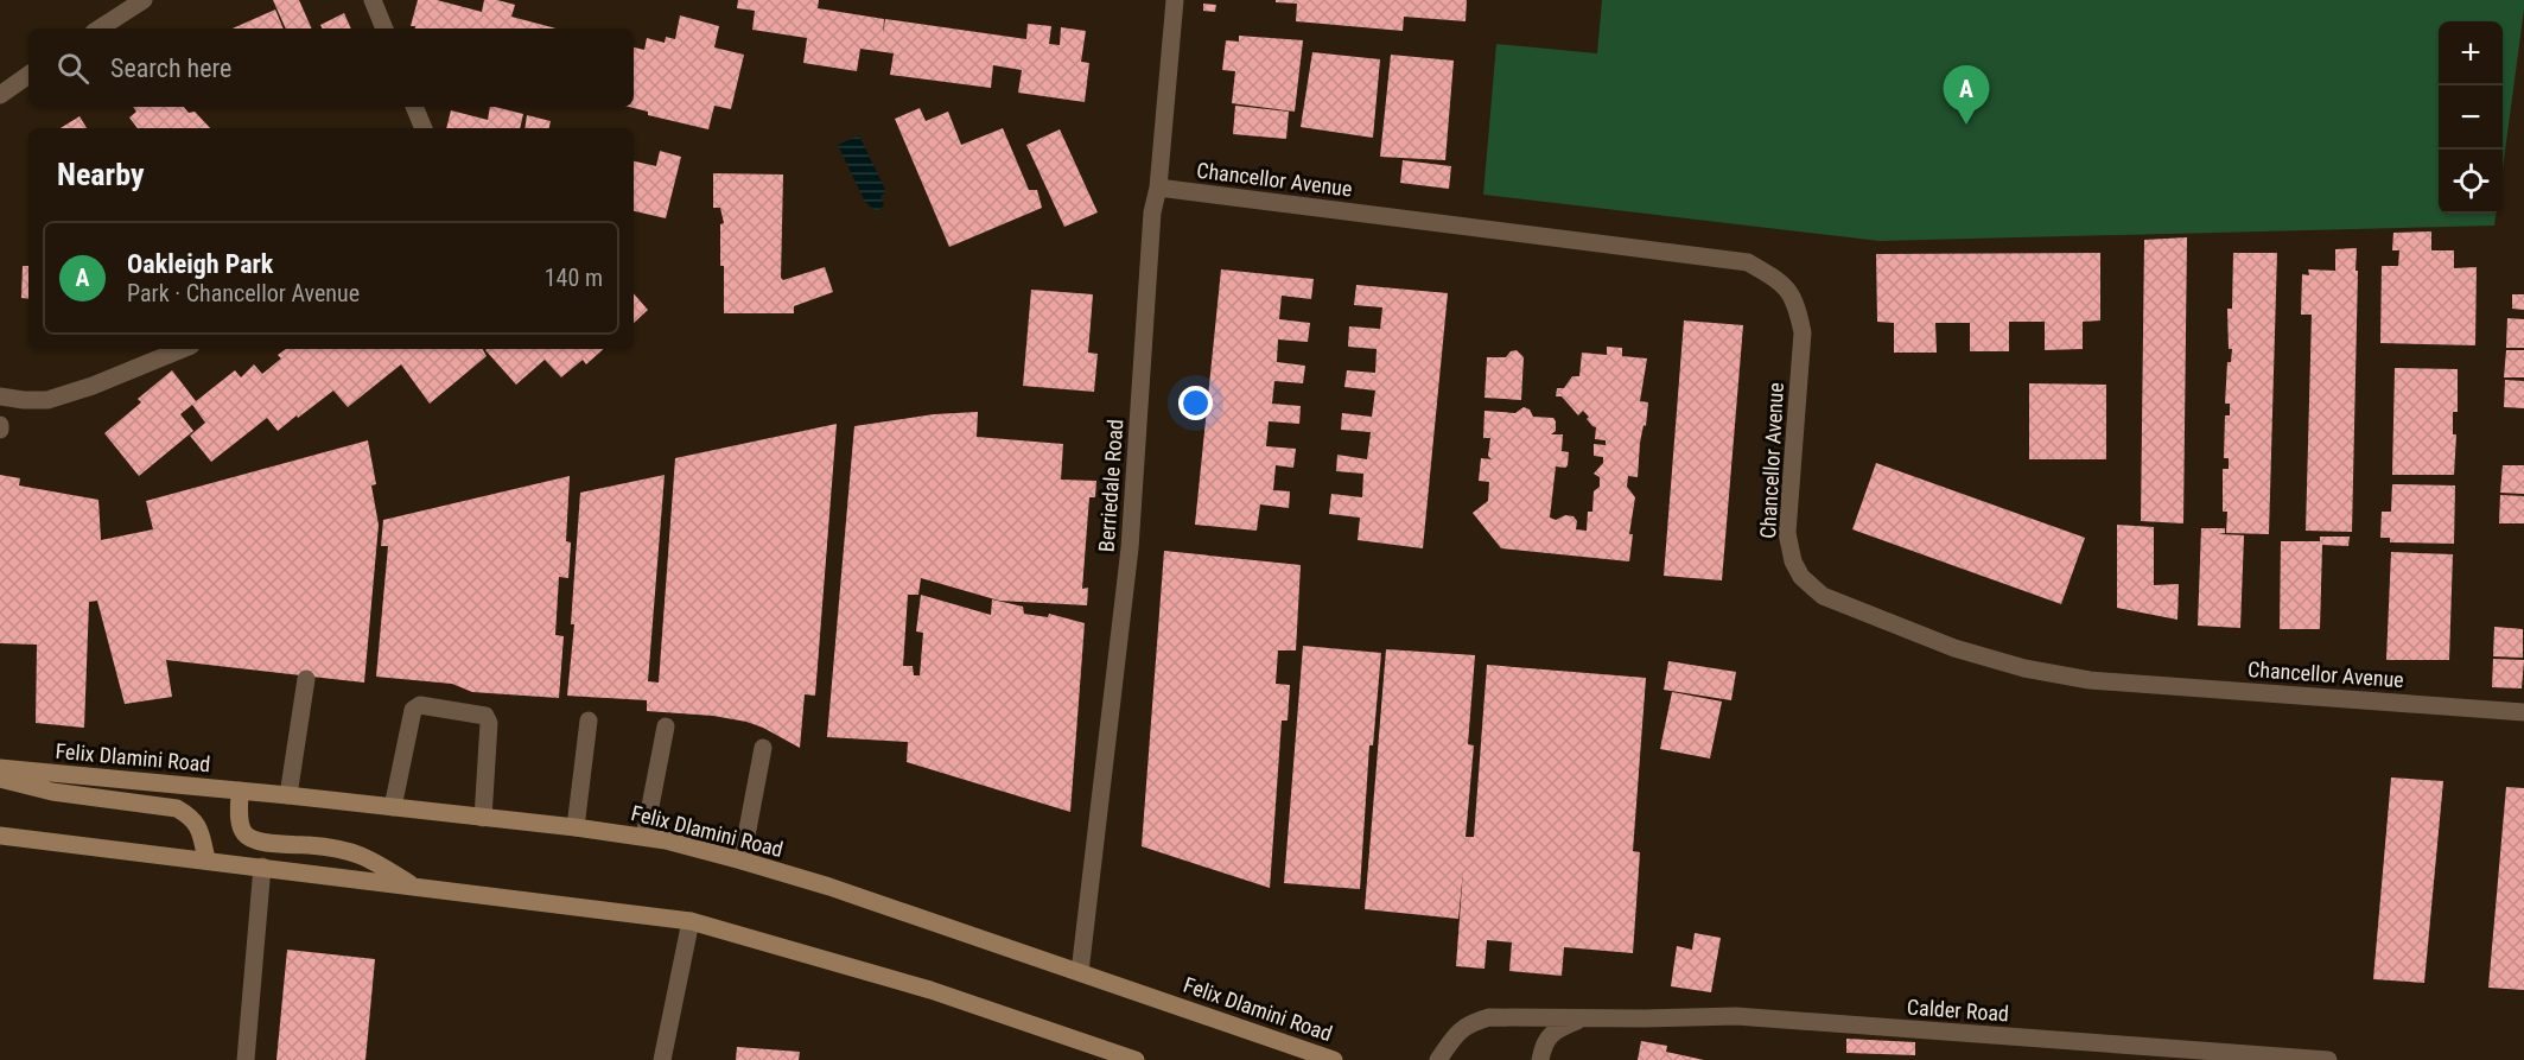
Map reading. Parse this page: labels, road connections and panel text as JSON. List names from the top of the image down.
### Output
{
  "streets": {
    "main road": ["Felix Dlamini Road"],
    "street": ["Chancellor Avenue", "Berriedale Road", "Calder Road"]
  },
  "crossings": [
    ["Chancellor Avenue", "Berriedale Road"],
    ["Berriedale Road", "Felix Dlamini Road"]
  ],
  "page": {
    "map_buttons": ["+", "−"],
    "search": "Search here",
    "pins": "A",
    "heading": "Nearby",
    "list": [
      {
        "mark": "A",
        "name": "Oakleigh Park",
        "note": "Park · Chancellor Avenue",
        "value": "140 m"
      }
    ]
  }
}
